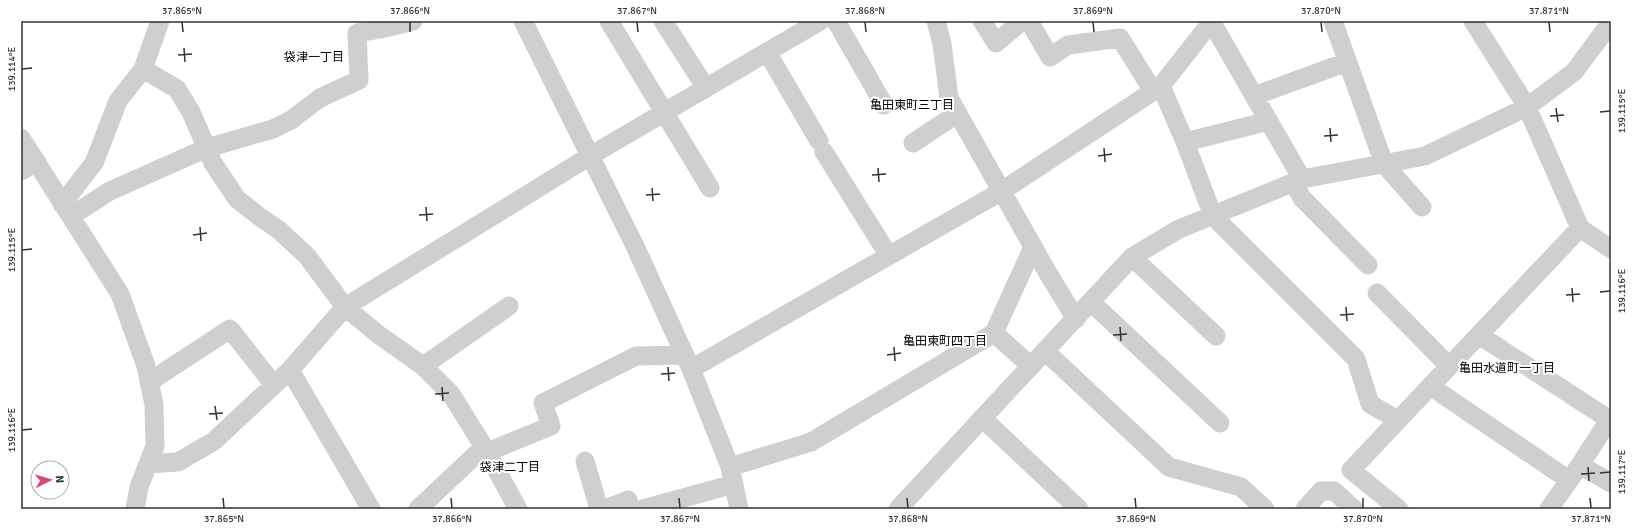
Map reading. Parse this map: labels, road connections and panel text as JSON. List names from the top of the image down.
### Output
{
  "districts": [
    "袋津一丁目",
    "亀田東町三丁目",
    "亀田東町四丁目",
    "亀田水道町一丁目",
    "袋津二丁目"
  ],
  "north": "right",
  "coordinates": [
    "37.865°N",
    "37.866°N",
    "37.867°N",
    "37.868°N",
    "37.869°N",
    "37.870°N",
    "37.871°N",
    "139.114°E",
    "139.115°E",
    "139.116°E",
    "139.117°E"
  ]
}
